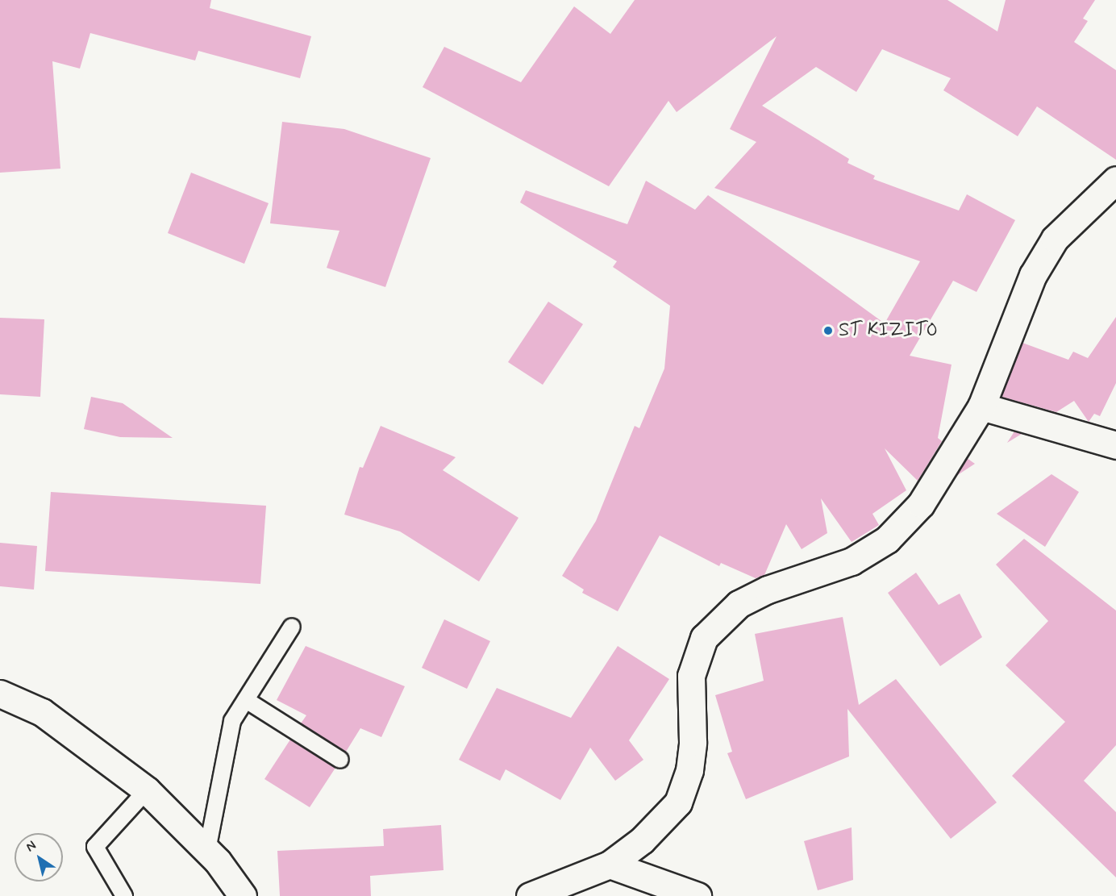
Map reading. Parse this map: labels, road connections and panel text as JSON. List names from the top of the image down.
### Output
{
  "places": ["ST KIZITO"],
  "north": "top left"
}
